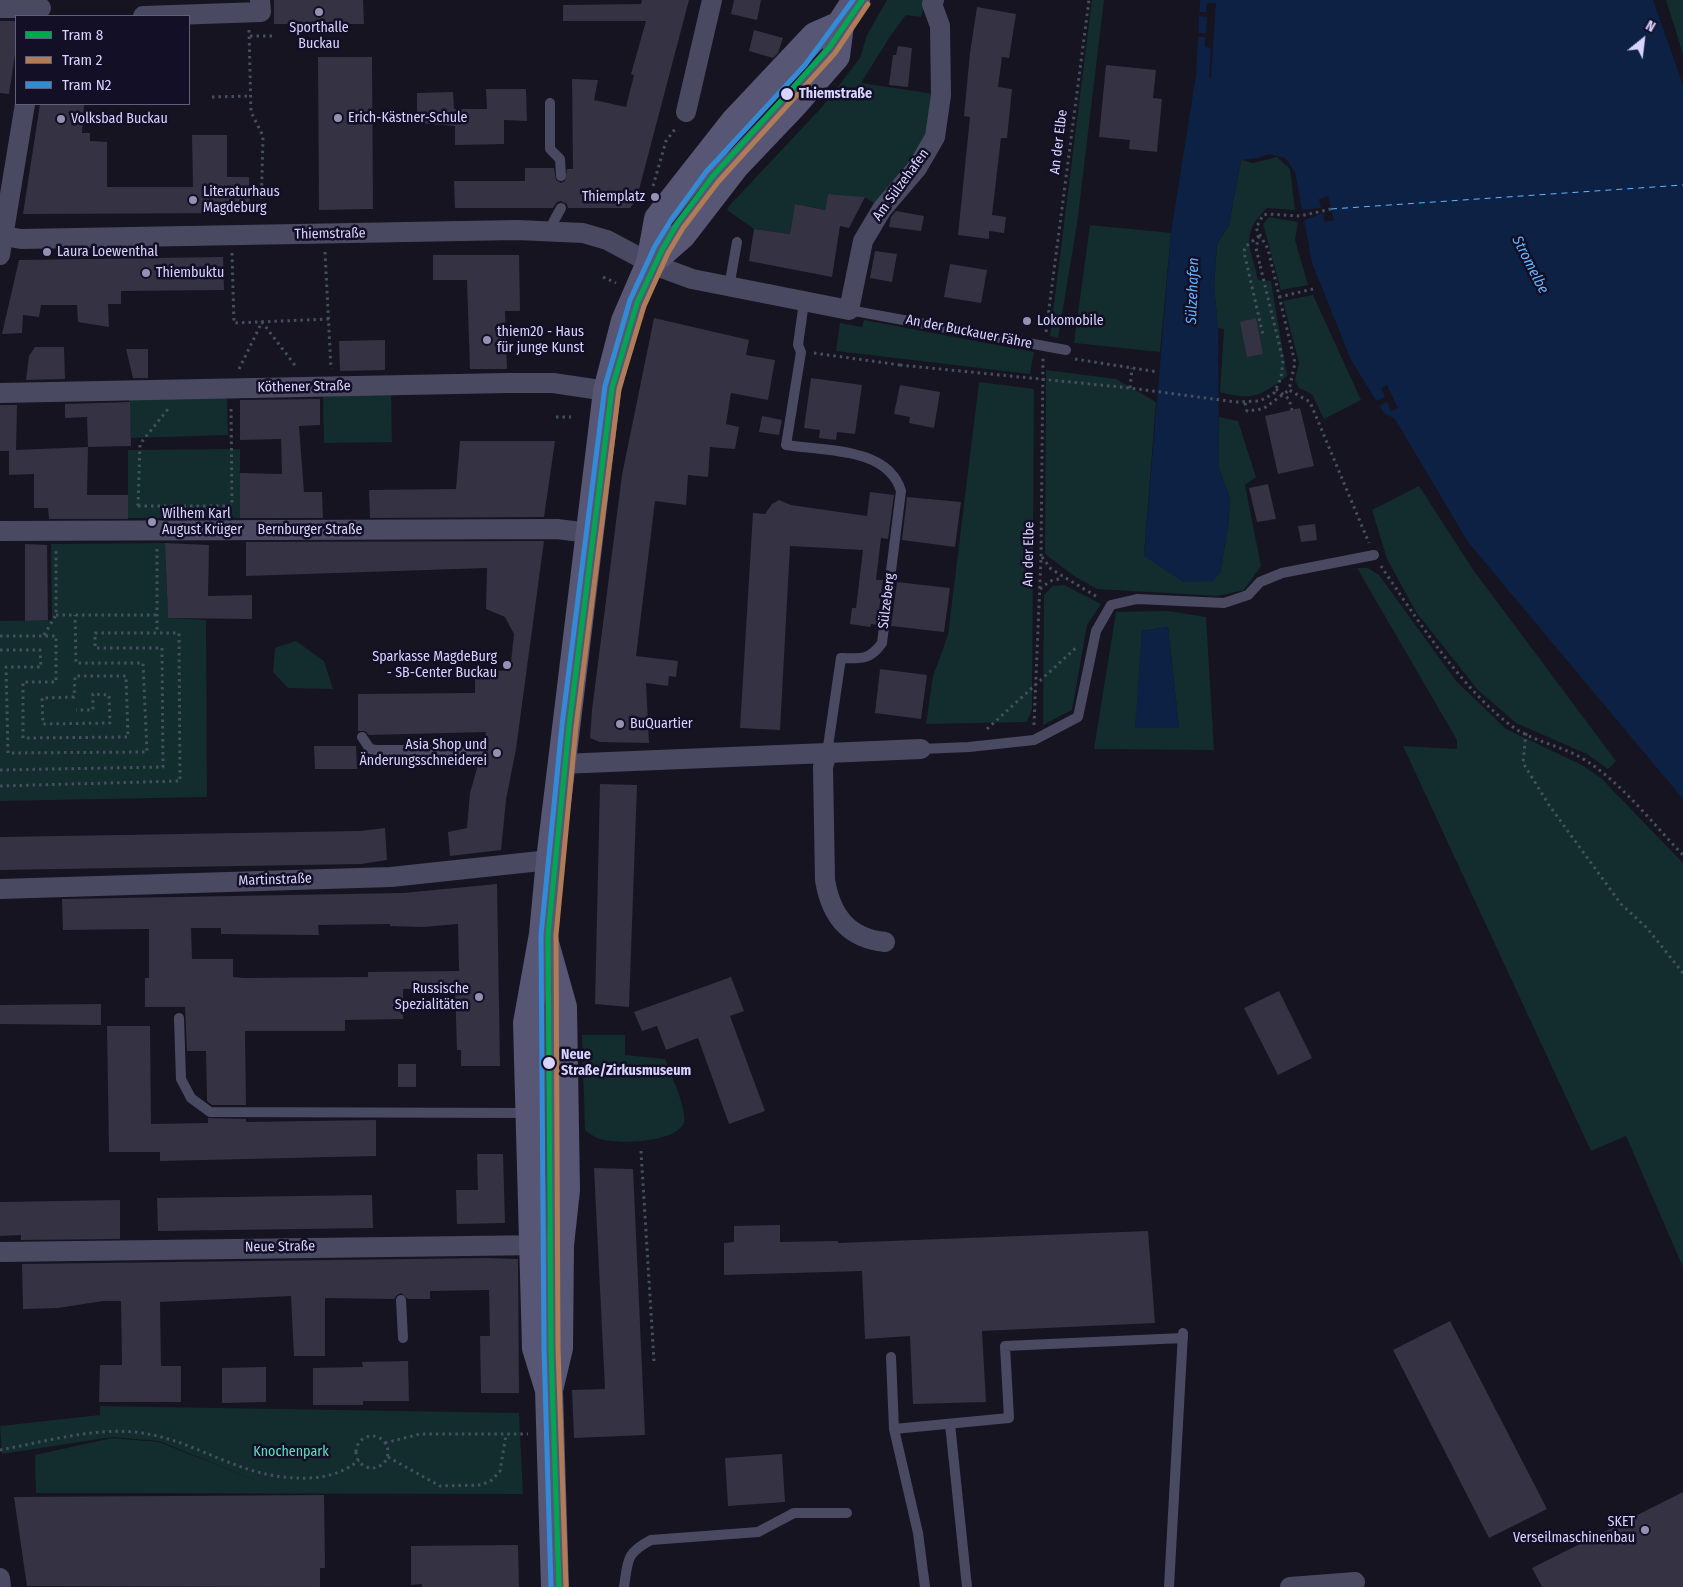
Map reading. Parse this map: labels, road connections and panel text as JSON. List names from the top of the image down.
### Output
{
  "streets": {
    "street": [
      "Am Sülzehafen",
      "Thiemstraße",
      "An der Buckauer Fähre",
      "Köthener Straße",
      "Bernburger Straße",
      "Sülzeberg",
      "Martinstraße",
      "Neue Straße"
    ],
    "path": ["An der Elbe"]
  },
  "crossings": [
    ["An der Elbe", "An der Buckauer Fähre"],
    ["Am Sülzehafen", "An der Buckauer Fähre"],
    ["Thiemstraße", "An der Buckauer Fähre"]
  ],
  "water": ["Stromelbe", "Sülzehafen"],
  "parks": ["Knochenpark"],
  "places": [
    "Sporthalle Buckau",
    "Thiemstraße",
    "Erich-Kästner-Schule",
    "Volksbad Buckau",
    "Thiemplatz",
    "Literaturhaus Magdeburg",
    "Laura Loewenthal",
    "Thiembuktu",
    "Lokomobile",
    "thiem20 - Haus für junge Kunst",
    "Wilhem Karl August Krüger",
    "Sparkasse MagdeBurg - SB-Center Buckau",
    "BuQuartier",
    "Asia Shop und Änderungsschneiderei",
    "Russische Spezialitäten",
    "Neue Straße/Zirkusmuseum",
    "SKET Verseilmaschinenbau"
  ],
  "lines": ["tram line 8", "tram line N2", "tram line 2"],
  "legend": ["Tram 8", "Tram 2", "Tram N2"],
  "north": "top right"
}
